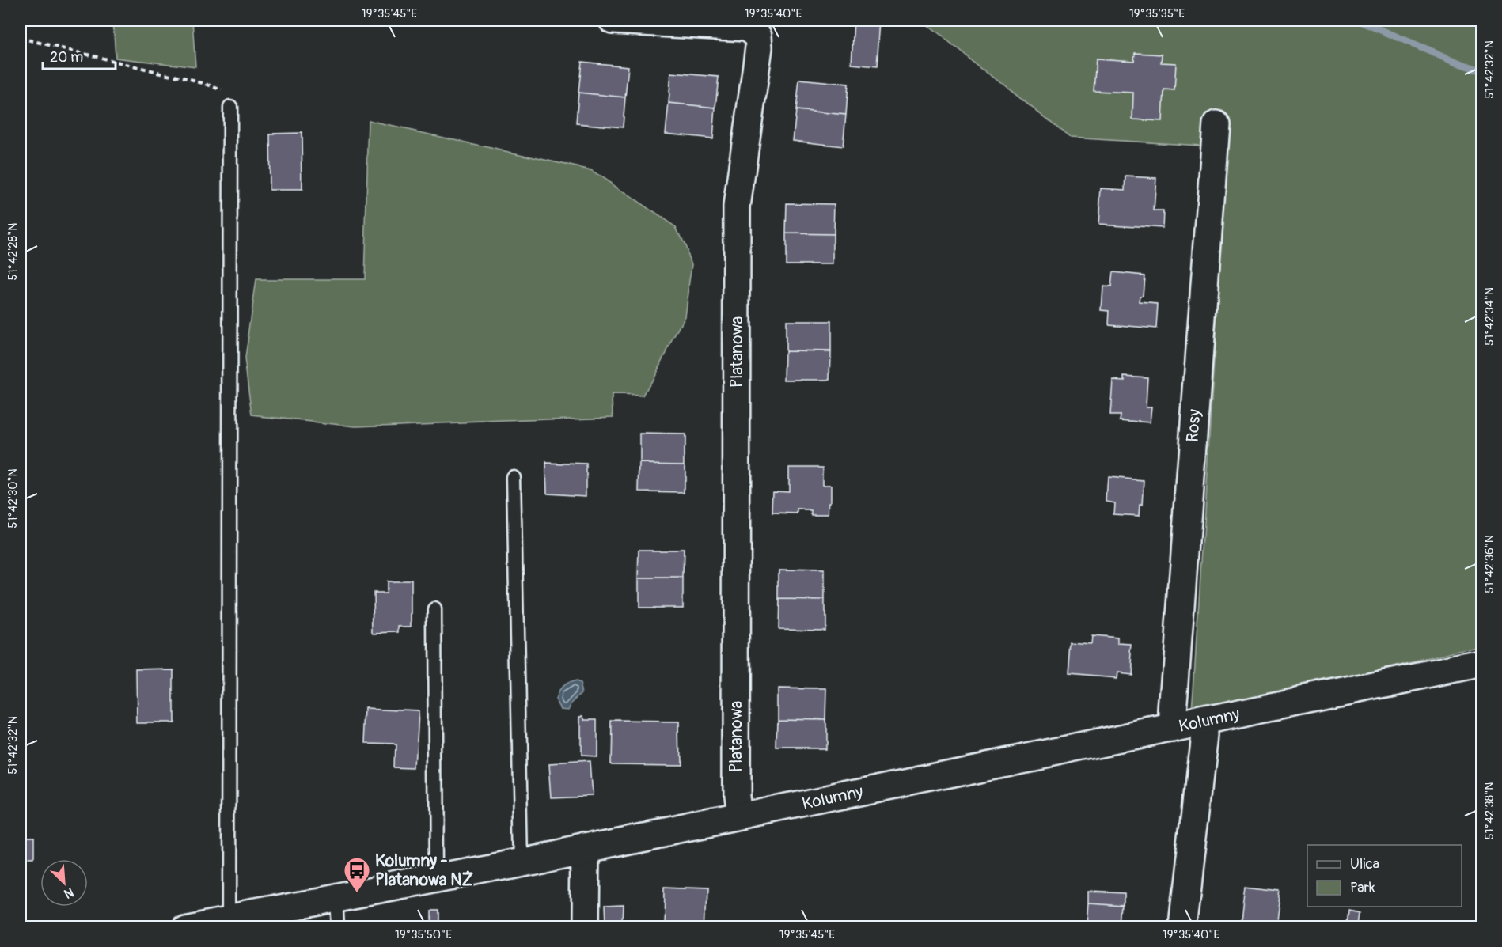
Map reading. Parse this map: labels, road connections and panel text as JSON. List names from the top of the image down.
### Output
{
  "streets": {
    "street": ["Platanowa", "Rosy", "Kolumny"]
  },
  "crossings": [
    ["Platanowa", "Kolumny"],
    ["Rosy", "Kolumny"]
  ],
  "places": {
    "bus stop": ["Kolumny - Platanowa NŻ"]
  },
  "legend": ["Ulica", "Park"],
  "scale_bar": "20 m",
  "north": "bottom right",
  "coordinates": [
    "19°35'45\"E",
    "19°35'40\"E",
    "19°35'35\"E",
    "51°42'32\"N",
    "51°42'28\"N",
    "51°42'34\"N",
    "51°42'30\"N",
    "51°42'36\"N",
    "51°42'38\"N",
    "19°35'50\"E"
  ]
}
